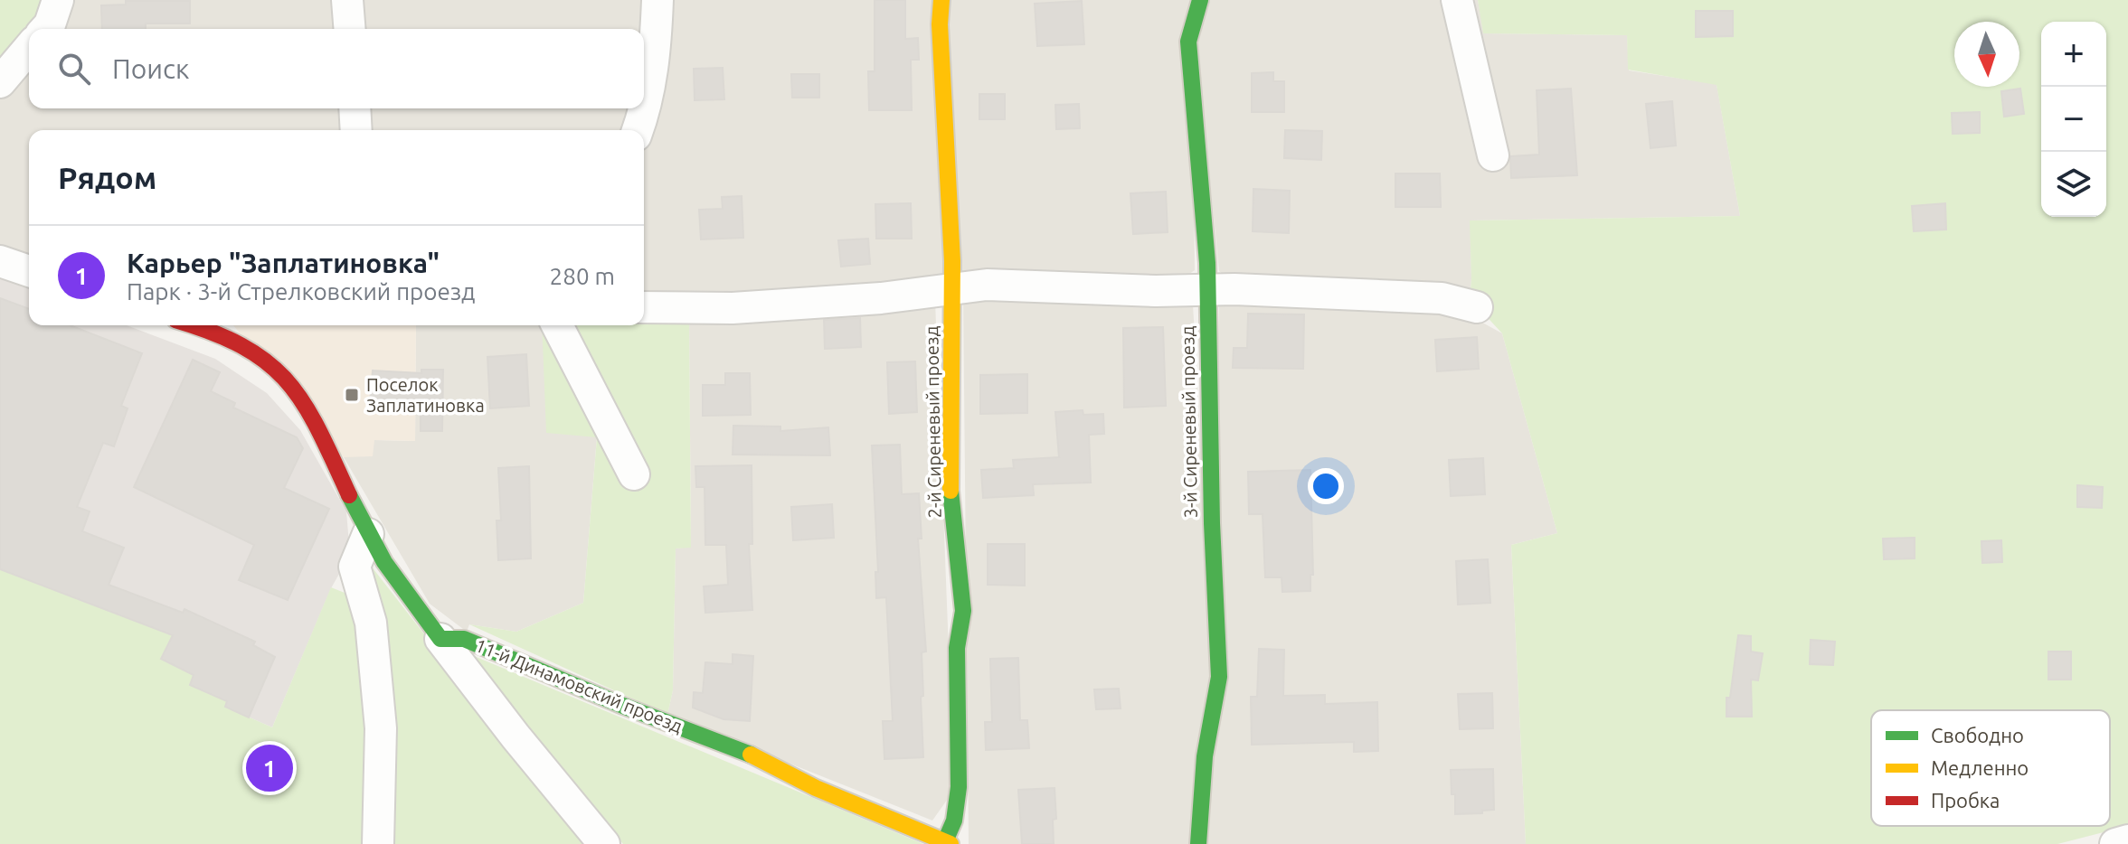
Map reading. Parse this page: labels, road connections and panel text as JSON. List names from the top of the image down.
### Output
{
  "streets": {
    "street": ["2-й Сиреневый проезд", "3-й Сиреневый проезд", "11-й Динамовский проезд"]
  },
  "crossings": [
    ["2-й Сиреневый проезд", "11-й Динамовский проезд"]
  ],
  "places": {
    "transit": ["Поселок Заплатиновка"]
  },
  "legend": ["Свободно", "Медленно", "Пробка"],
  "north": "bottom",
  "page": {
    "map_buttons": ["+", "−"],
    "search": "Поиск",
    "heading": "Рядом",
    "list": [
      {
        "mark": "1",
        "name": "Карьер \"Заплатиновка\"",
        "note": "Парк · 3-й Стрелковский проезд",
        "value": "280 m"
      }
    ],
    "pins": "1"
  }
}
